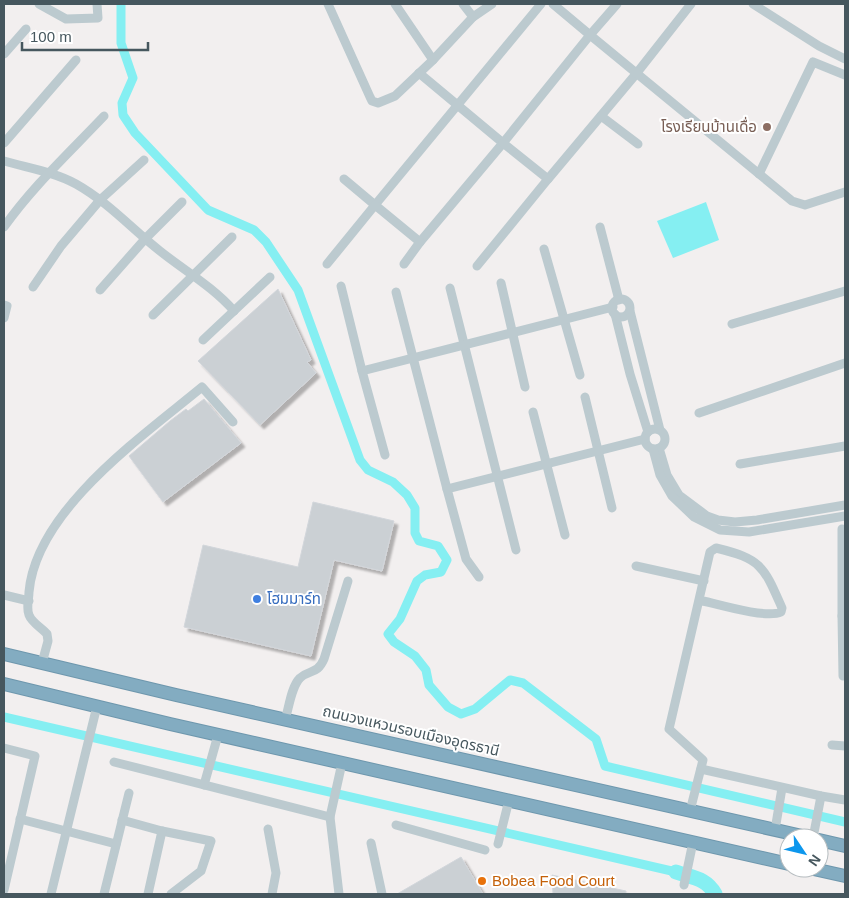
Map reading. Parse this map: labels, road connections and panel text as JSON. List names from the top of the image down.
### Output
{
  "streets": {
    "highway": ["ถนนวงแหวนรอบเมืองอุดรธานี"]
  },
  "places": ["โรงเรียนบ้านเดื่อ", "โฮมมาร์ท", "Bobea Food Court"],
  "scale_bar": "100 m",
  "north": "bottom right"
}
